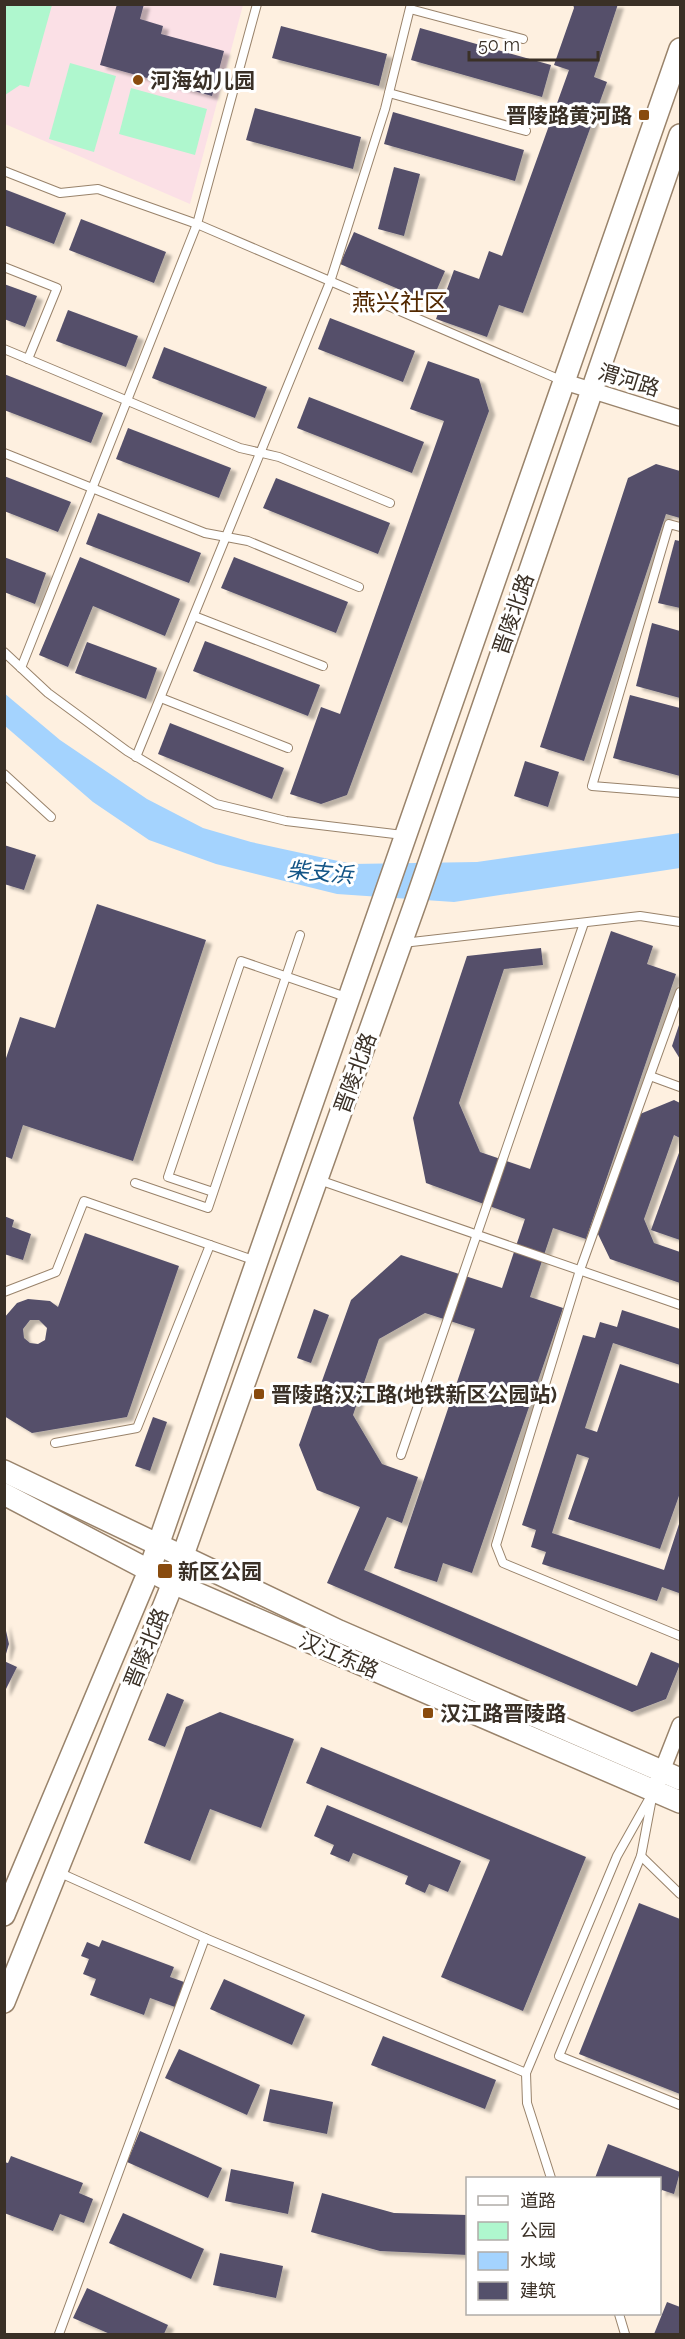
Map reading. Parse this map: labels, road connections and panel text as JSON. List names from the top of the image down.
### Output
{
  "streets": {
    "main road": ["晋陵北路", "汉江东路"],
    "street": ["渭河路"]
  },
  "crossings": [
    ["渭河路", "晋陵北路"],
    ["晋陵北路", "汉江东路"]
  ],
  "districts": ["燕兴社区"],
  "water": ["柴支浜"],
  "places": {
    "other": ["河海幼儿园"],
    "transit": [
      "晋陵路黄河路",
      "晋陵路汉江路(地铁新区公园站)",
      "新区公园",
      "汉江路晋陵路"
    ]
  },
  "legend": [
    "道路",
    "公园",
    "水域",
    "建筑"
  ],
  "scale_bar": "50 m"
}
